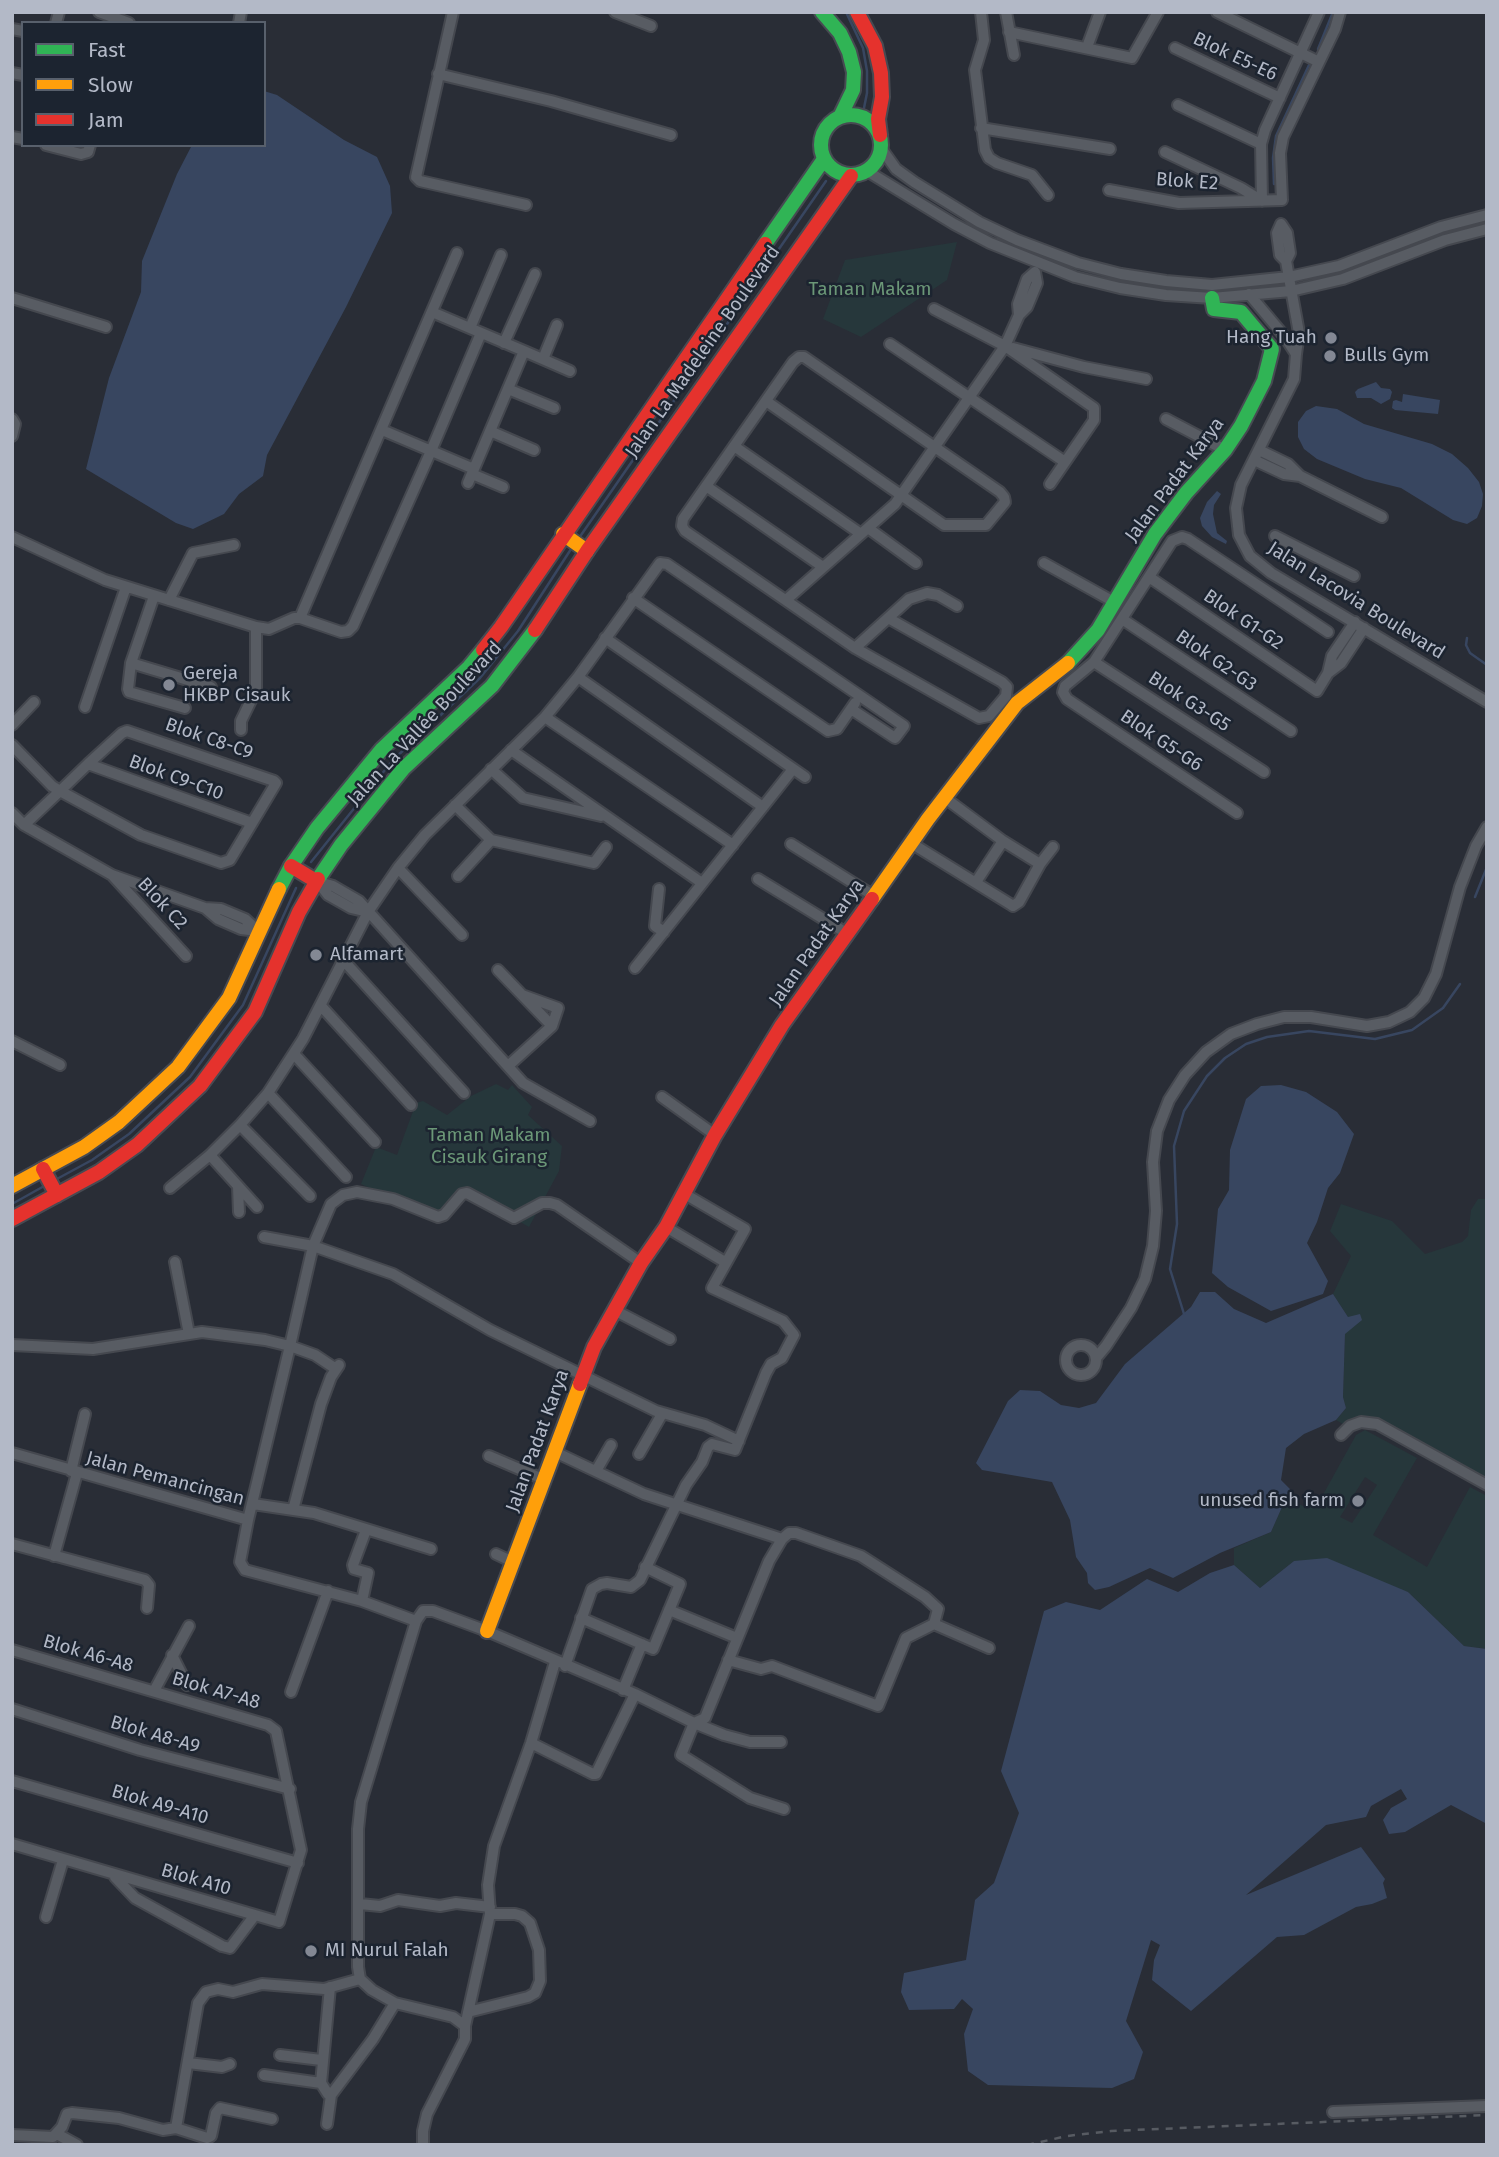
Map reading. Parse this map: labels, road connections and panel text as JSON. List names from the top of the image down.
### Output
{
  "streets": {
    "street": [
      "Blok E5-E6",
      "Blok E2",
      "Jalan La Madeleine Boulevard",
      "Jalan Padat Karya",
      "Jalan Lacovia Boulevard",
      "Blok G1-G2",
      "Blok G2-G3",
      "Blok G3-G5",
      "Jalan La Vallée Boulevard",
      "Blok C8-C9",
      "Blok G5-G6",
      "Blok C9-C10",
      "Blok C2",
      "Jalan Pemancingan",
      "Blok A6-A8",
      "Blok A7-A8",
      "Blok A8-A9",
      "Blok A9-A10",
      "Blok A10"
    ]
  },
  "crossings": [
    ["Blok E2", "Jalan Lacovia Boulevard"],
    ["Jalan La Madeleine Boulevard", "Jalan La Vallée Boulevard"],
    ["Jalan Lacovia Boulevard", "Blok G1-G2"],
    ["Blok G3-G5", "Blok G5-G6"],
    ["Blok C8-C9", "Blok C9-C10"],
    ["Blok A6-A8", "Blok A7-A8"],
    ["Blok A7-A8", "Blok A8-A9"],
    ["Blok A9-A10", "Blok A10"]
  ],
  "parks": ["Taman Makam", "Taman Makam Cisauk Girang"],
  "places": [
    "Hang Tuah",
    "Bulls Gym",
    "Gereja HKBP Cisauk",
    "Alfamart",
    "unused fish farm",
    "MI Nurul Falah"
  ],
  "legend": ["Fast", "Slow", "Jam"]
}
